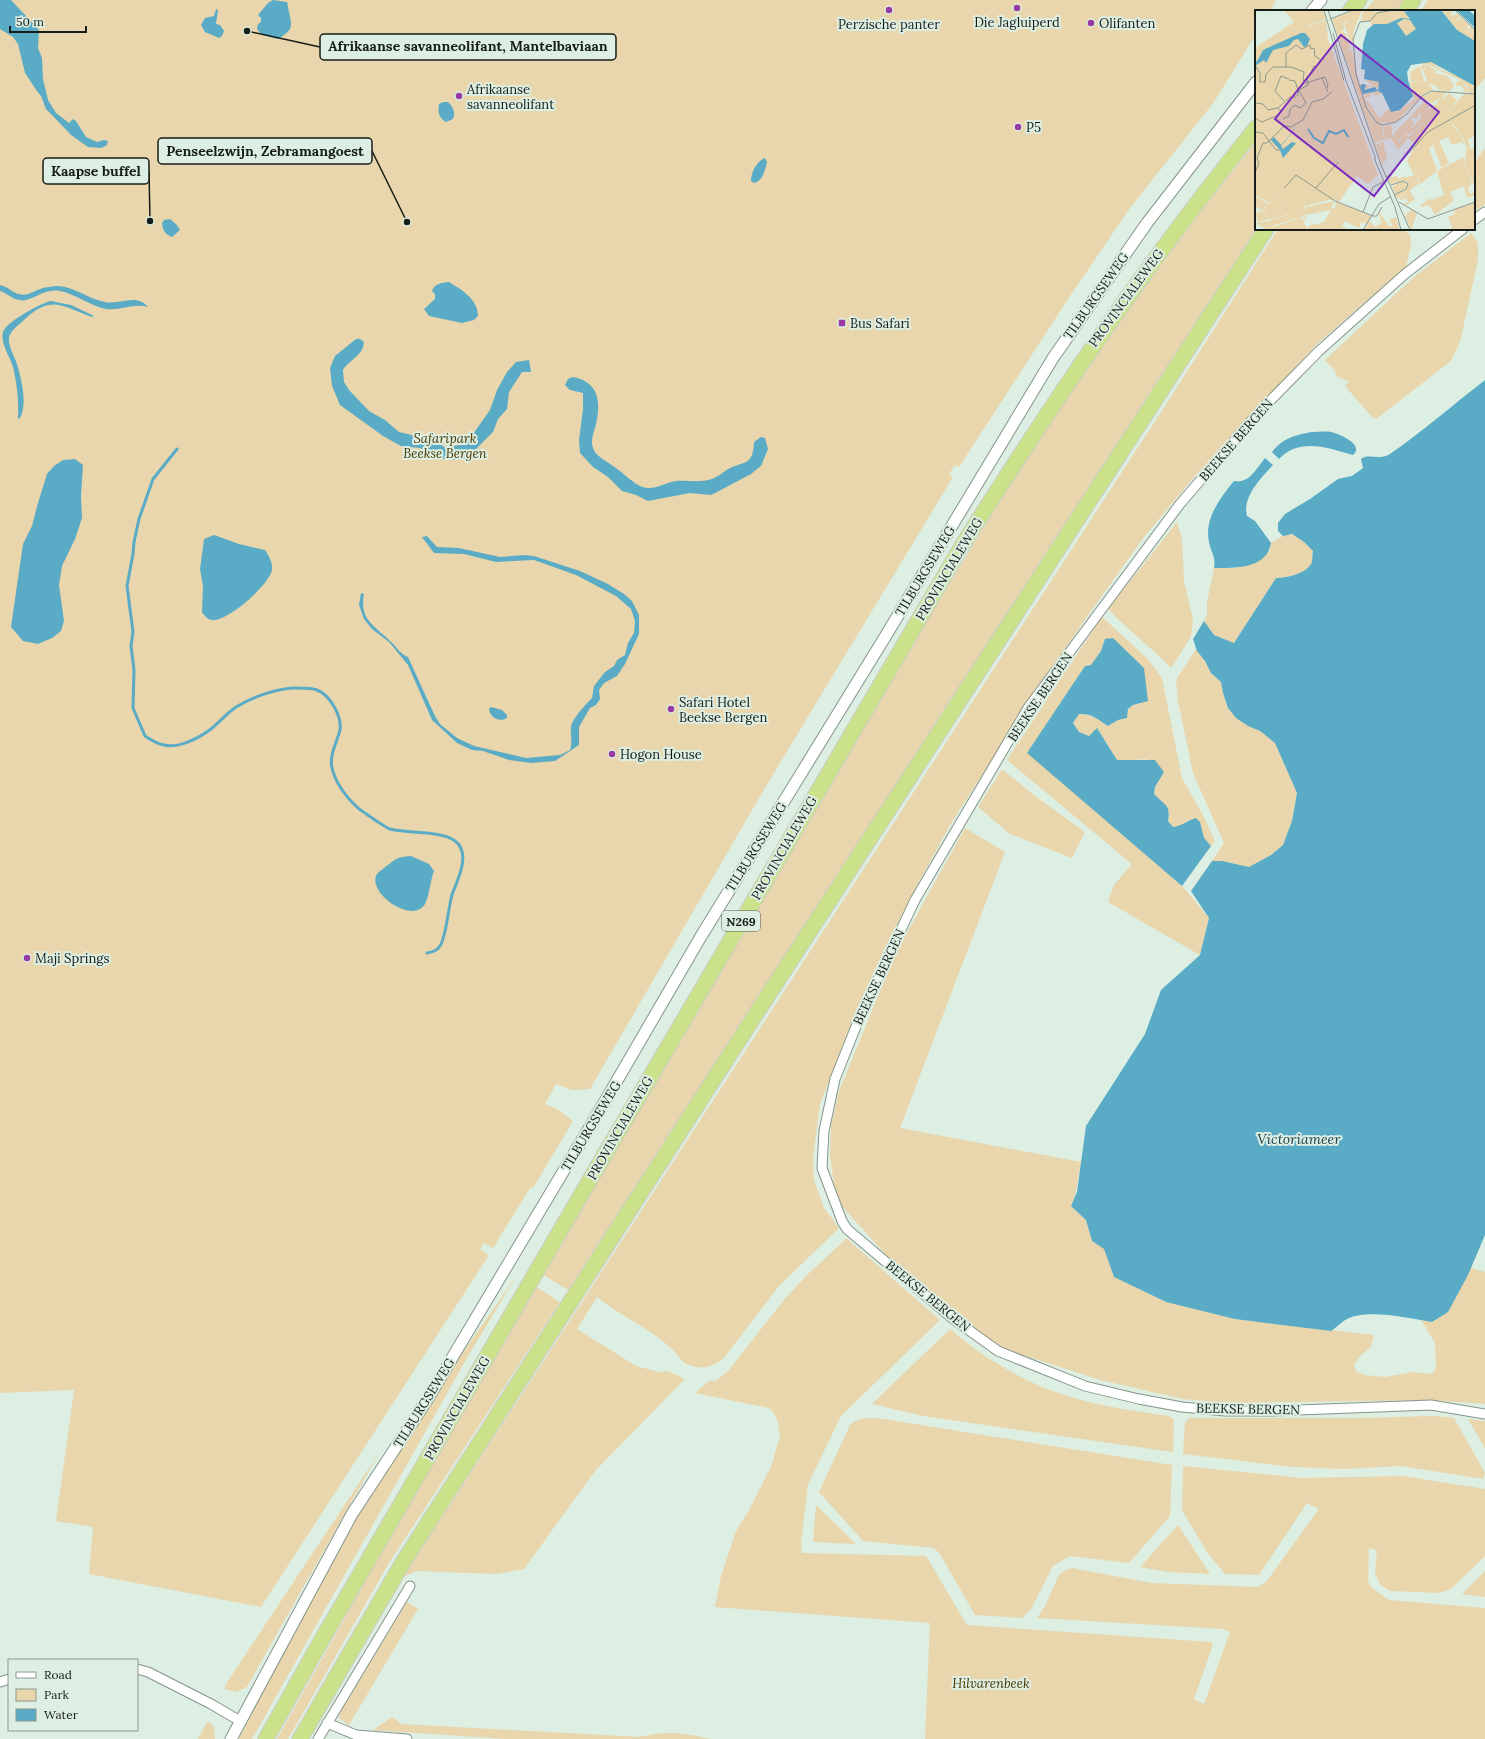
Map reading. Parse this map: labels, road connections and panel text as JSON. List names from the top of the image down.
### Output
{
  "streets": {
    "highway": ["PROVINCIALEWEG", "N269"],
    "street": ["TILBURGSEWEG", "BEEKSE BERGEN"]
  },
  "water": ["Victoriameer"],
  "parks": ["Safaripark Beekse Bergen", "Hilvarenbeek"],
  "places": {
    "other": [
      "Die Jagluiperd",
      "Perzische panter",
      "Olifanten",
      "Afrikaanse savanneolifant, Mantelbaviaan",
      "Afrikaanse savanneolifant",
      "P5",
      "Kaapse buffel",
      "Penseelzwijn, Zebramangoest",
      "Safari Hotel Beekse Bergen",
      "Hogon House",
      "Maji Springs"
    ],
    "transit": ["Bus Safari"]
  },
  "legend": ["Road", "Park", "Water"],
  "scale_bar": "50 m"
}
